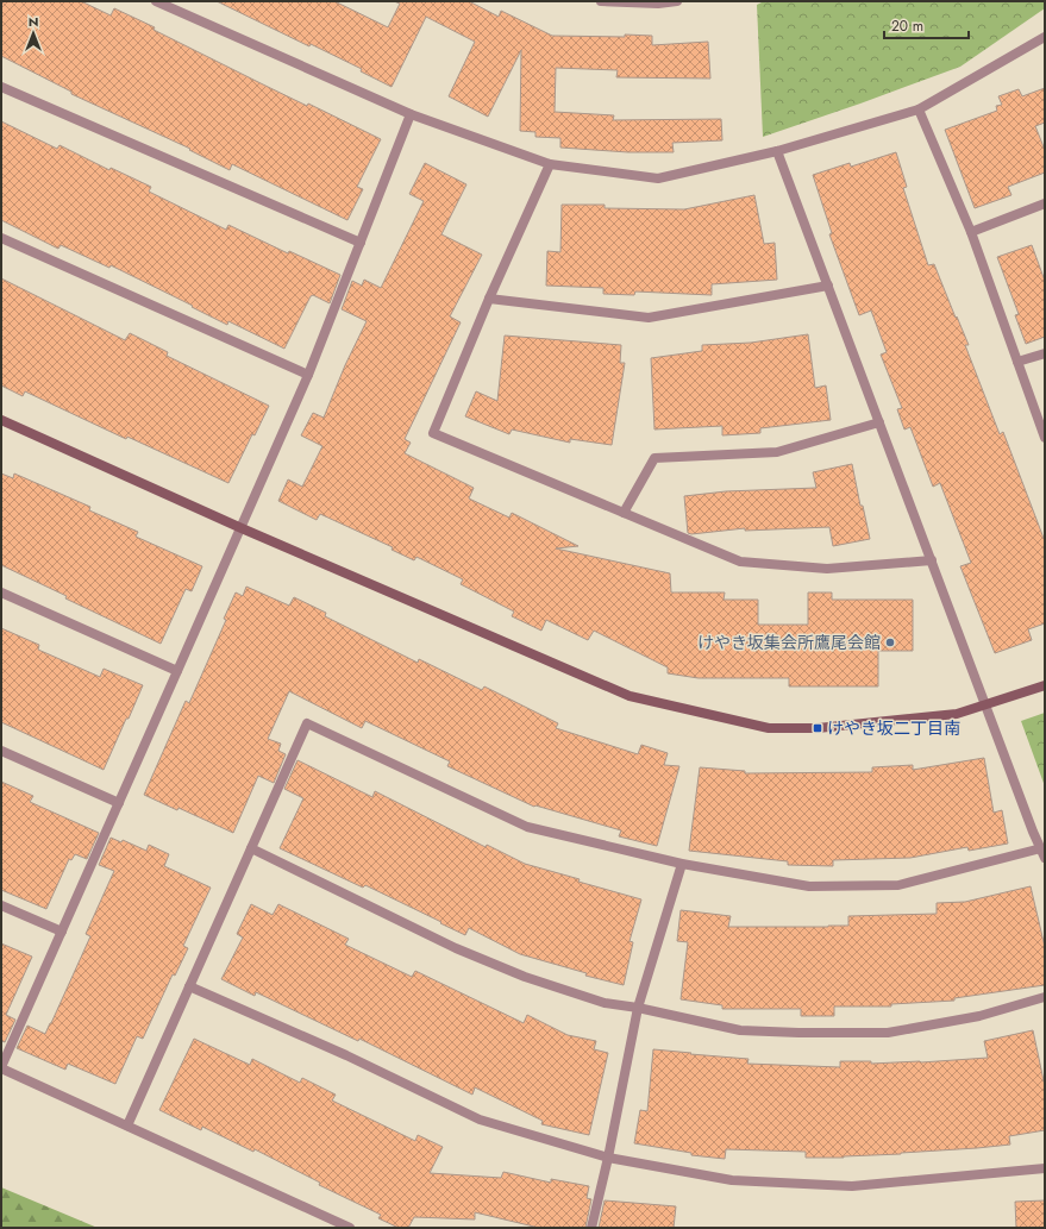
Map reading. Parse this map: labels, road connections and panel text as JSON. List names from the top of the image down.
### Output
{
  "places": {
    "other": ["けやき坂集会所鷹尾会館"],
    "transit": ["けやき坂二丁目南"]
  },
  "scale_bar": "20 m",
  "north": "top"
}
